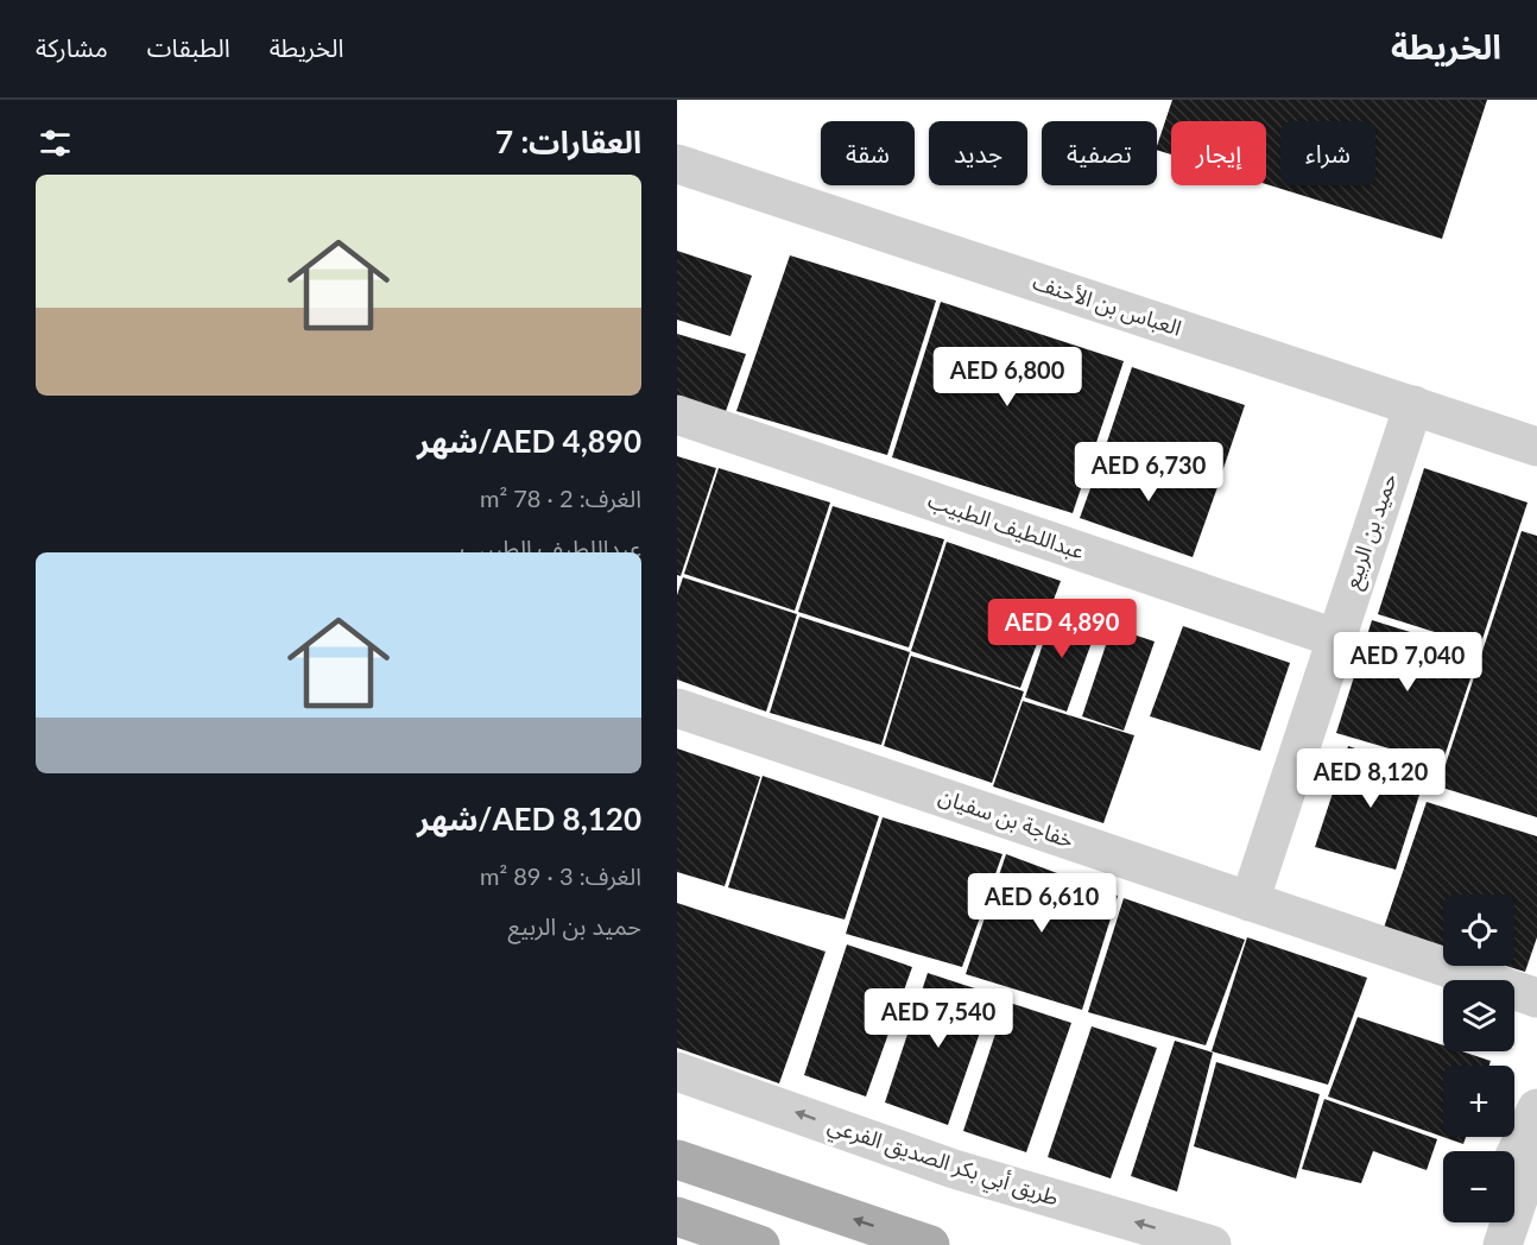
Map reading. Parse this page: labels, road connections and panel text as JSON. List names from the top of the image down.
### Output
{
  "streets": {
    "street": [
      "العباس بن الأحنف",
      "عبداللطيف الطبيب",
      "حميد بن الربيع",
      "خفاجة بن سفيان",
      "طريق أبي بكر الصديق الفرعي"
    ]
  },
  "crossings": [
    ["العباس بن الأحنف", "حميد بن الربيع"],
    ["عبداللطيف الطبيب", "حميد بن الربيع"],
    ["حميد بن الربيع", "خفاجة بن سفيان"]
  ],
  "one_way": ["طريق أبي بكر الصديق الفرعي"],
  "page": {
    "header": "الخريطة",
    "nav": ["الخريطة", "الطبقات", "مشاركة"],
    "heading": "العقارات: 7",
    "chip": [
      "شراء",
      "إيجار",
      "تصفية",
      "جديد",
      "شقة"
    ],
    "list": [
      {
        "name": "AED 4,890/شهر",
        "note": "الغرف: 2 · 78 m² · عبداللطيف الطبيب"
      },
      {
        "name": "AED 8,120/شهر",
        "note": "الغرف: 3 · 89 m² · حميد بن الربيع"
      }
    ],
    "price": [
      "AED 6,800",
      "AED 6,730",
      "AED 4,890",
      "AED 7,040",
      "AED 8,120",
      "AED 6,610",
      "AED 7,540"
    ],
    "map_buttons": ["+", "−"]
  }
}
